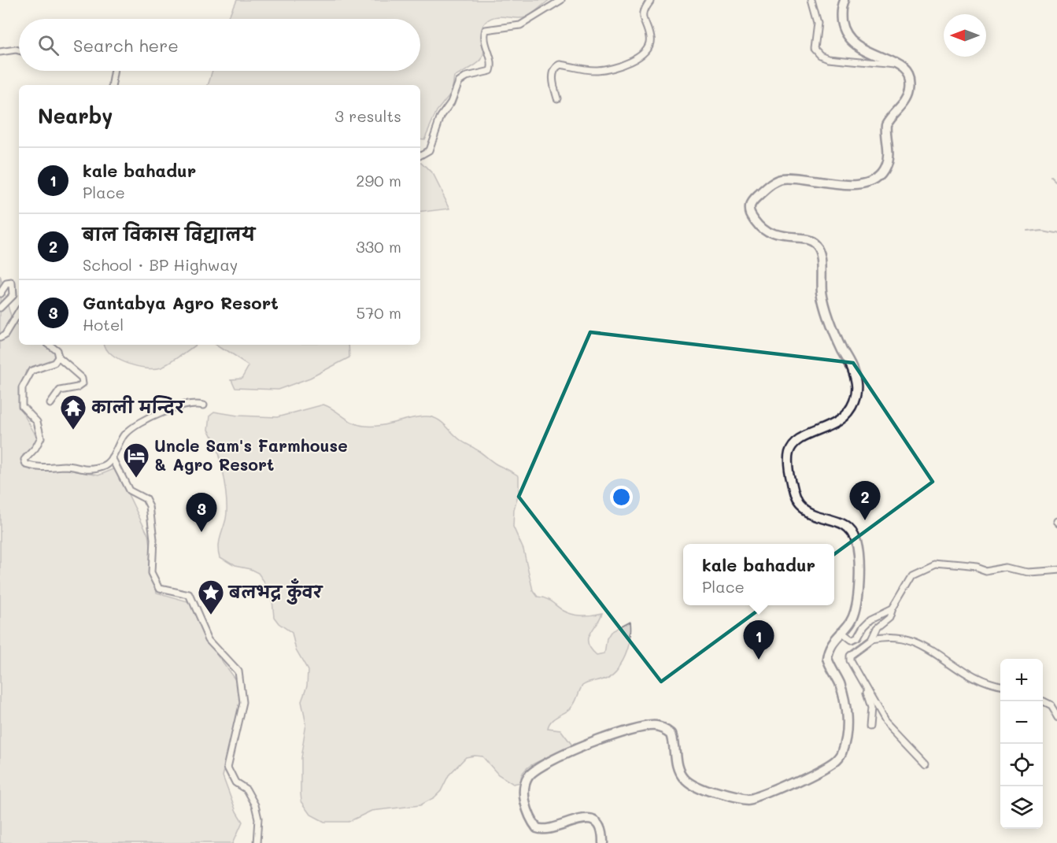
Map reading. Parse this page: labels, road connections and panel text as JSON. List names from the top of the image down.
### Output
{
  "places": {
    "temple": ["काली मन्दिर"],
    "hotel": ["Uncle Sam's Farmhouse & Agro Resort"],
    "place": ["बलभद्र कुँवर"]
  },
  "north": "left",
  "page": {
    "search": "Search here",
    "heading": ["Nearby", "3 results"],
    "list": [
      {
        "mark": "1",
        "name": "kale bahadur",
        "note": "Place",
        "value": "290 m"
      },
      {
        "mark": "2",
        "name": "बाल विकास विद्यालय",
        "note": "School · BP Highway",
        "value": "330 m"
      },
      {
        "mark": "3",
        "name": "Gantabya Agro Resort",
        "note": "Hotel",
        "value": "570 m"
      }
    ],
    "pins": ["2", "3", "1"],
    "popup": ["kale bahadur", "Place"],
    "map_buttons": ["+", "−"]
  }
}
